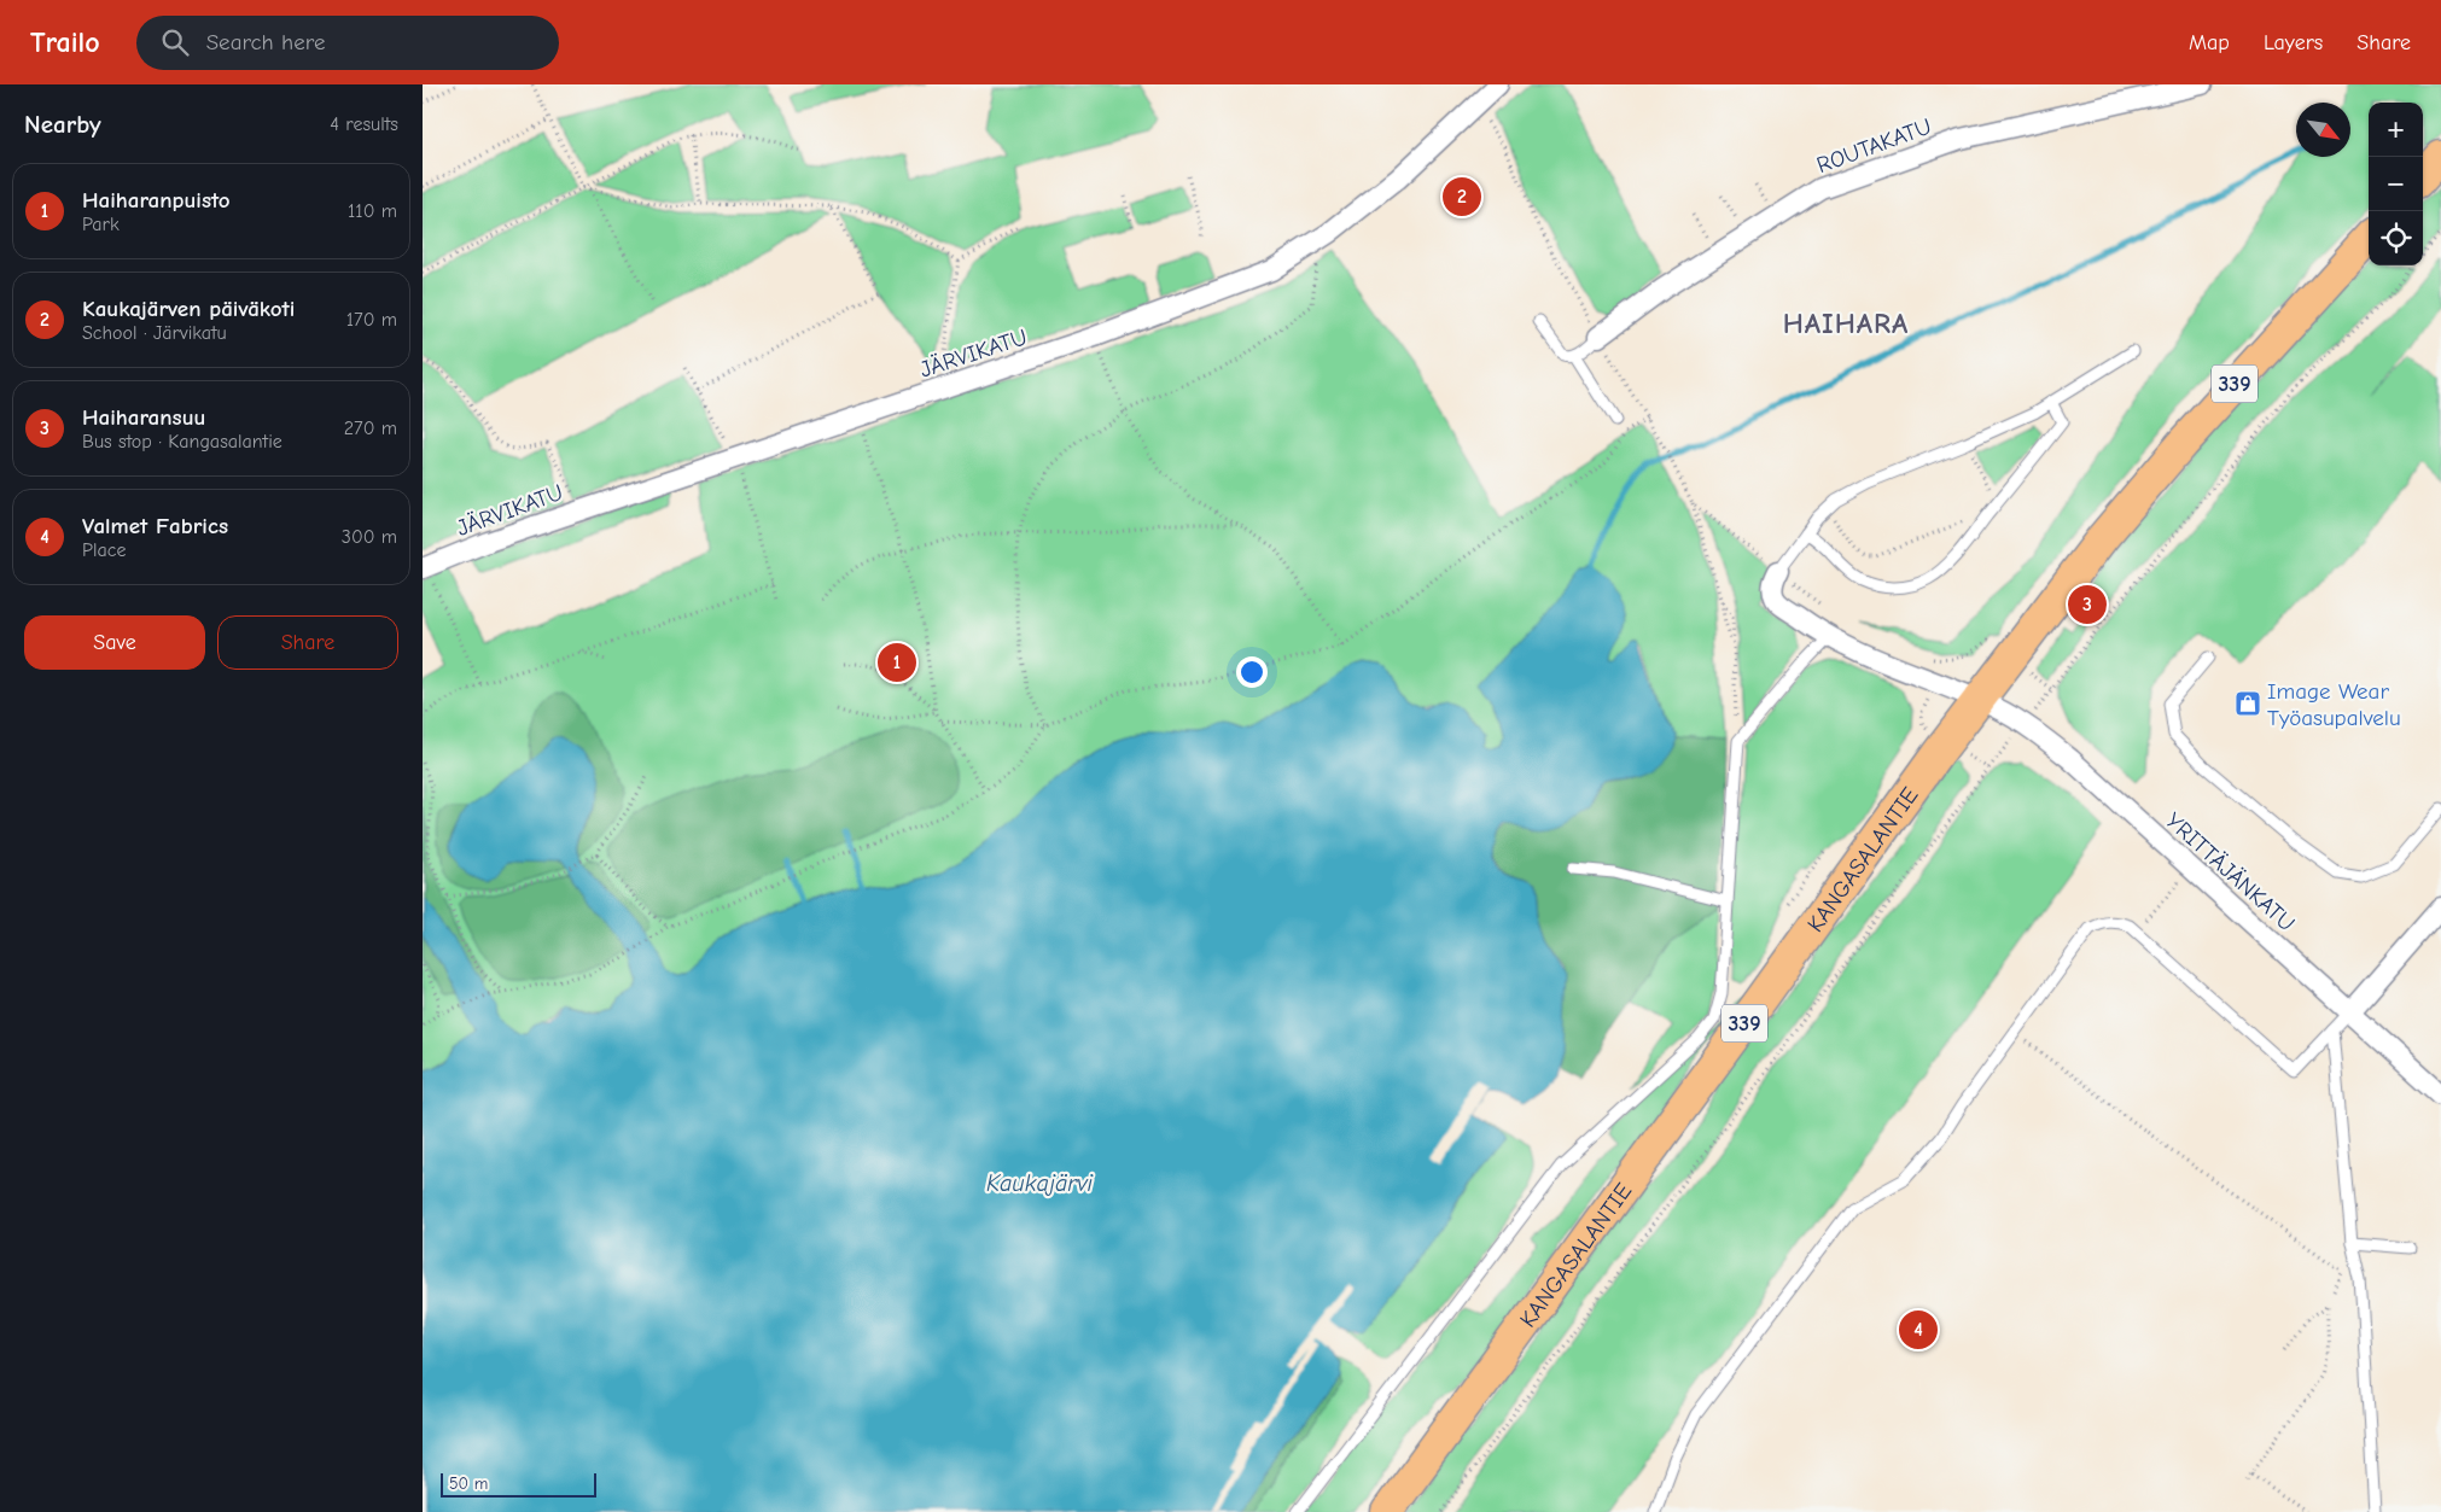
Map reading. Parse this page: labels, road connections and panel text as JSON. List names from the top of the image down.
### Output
{
  "streets": {
    "main road": ["339", "KANGASALANTIE"],
    "street": ["ROUTAKATU", "JÄRVIKATU", "YRITTÄJÄNKATU"]
  },
  "crossings": [
    ["KANGASALANTIE", "YRITTÄJÄNKATU"]
  ],
  "districts": ["HAIHARA"],
  "water": ["Kaukajärvi"],
  "places": {
    "shop": ["Image Wear Työasupalvelu"]
  },
  "scale_bar": "50 m",
  "north": "bottom right",
  "page": {
    "header": "Trailo",
    "search": "Search here",
    "nav": ["Map", "Layers", "Share"],
    "heading": ["Nearby", "4 results"],
    "map_buttons": ["+", "−"],
    "list": [
      {
        "mark": "1",
        "name": "Haiharanpuisto",
        "note": "Park",
        "value": "110 m"
      },
      {
        "mark": "2",
        "name": "Kaukajärven päiväkoti",
        "note": "School · Järvikatu",
        "value": "170 m"
      },
      {
        "mark": "3",
        "name": "Haiharansuu",
        "note": "Bus stop · Kangasalantie",
        "value": "270 m"
      },
      {
        "mark": "4",
        "name": "Valmet Fabrics",
        "note": "Place",
        "value": "300 m"
      }
    ],
    "pins": [
      "2",
      "3",
      "1",
      "4"
    ],
    "buttons": ["Save", "Share"],
    "scale": "50 m"
  }
}
